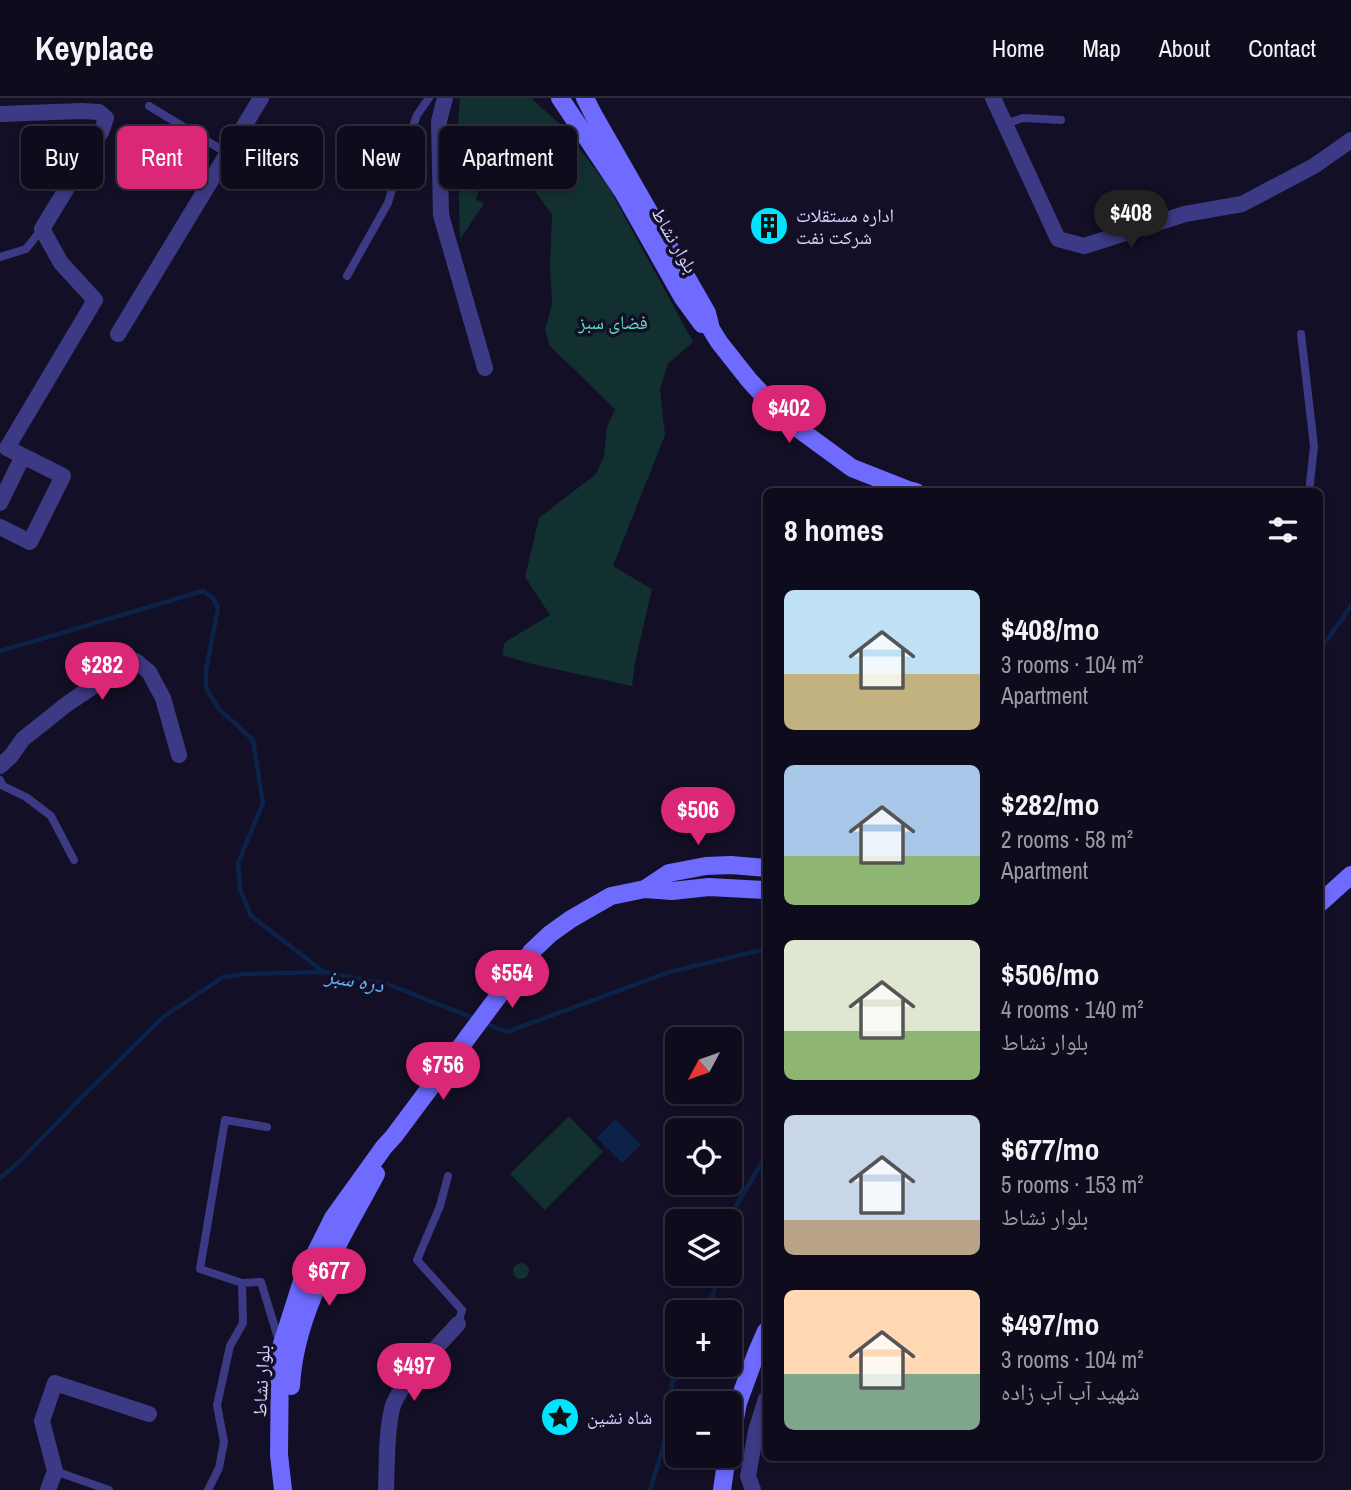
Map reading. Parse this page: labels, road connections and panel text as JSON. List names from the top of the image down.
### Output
{
  "streets": {
    "main road": ["بلوار نشاط"]
  },
  "water": ["دره سبز"],
  "parks": ["فضای سبز"],
  "places": {
    "building": ["اداره مستقلات شرکت نفت"],
    "place": ["شاه نشین"]
  },
  "north": "bottom left",
  "page": {
    "header": "Keyplace",
    "nav": [
      "Home",
      "Map",
      "About",
      "Contact"
    ],
    "chip": [
      "Buy",
      "Rent",
      "Filters",
      "New",
      "Apartment"
    ],
    "price": [
      "$408",
      "$402",
      "$282",
      "$506",
      "$554",
      "$756",
      "$677",
      "$497"
    ],
    "heading": "8 homes",
    "list": [
      {
        "name": "$408/mo",
        "note": "3 rooms · 104 m² · Apartment"
      },
      {
        "name": "$282/mo",
        "note": "2 rooms · 58 m² · Apartment"
      },
      {
        "name": "$506/mo",
        "note": "4 rooms · 140 m² · بلوار نشاط"
      },
      {
        "name": "$677/mo",
        "note": "5 rooms · 153 m² · بلوار نشاط"
      },
      {
        "name": "$497/mo",
        "note": "3 rooms · 104 m² · شهید آب آب زاده"
      }
    ],
    "map_buttons": ["+", "−"]
  }
}
